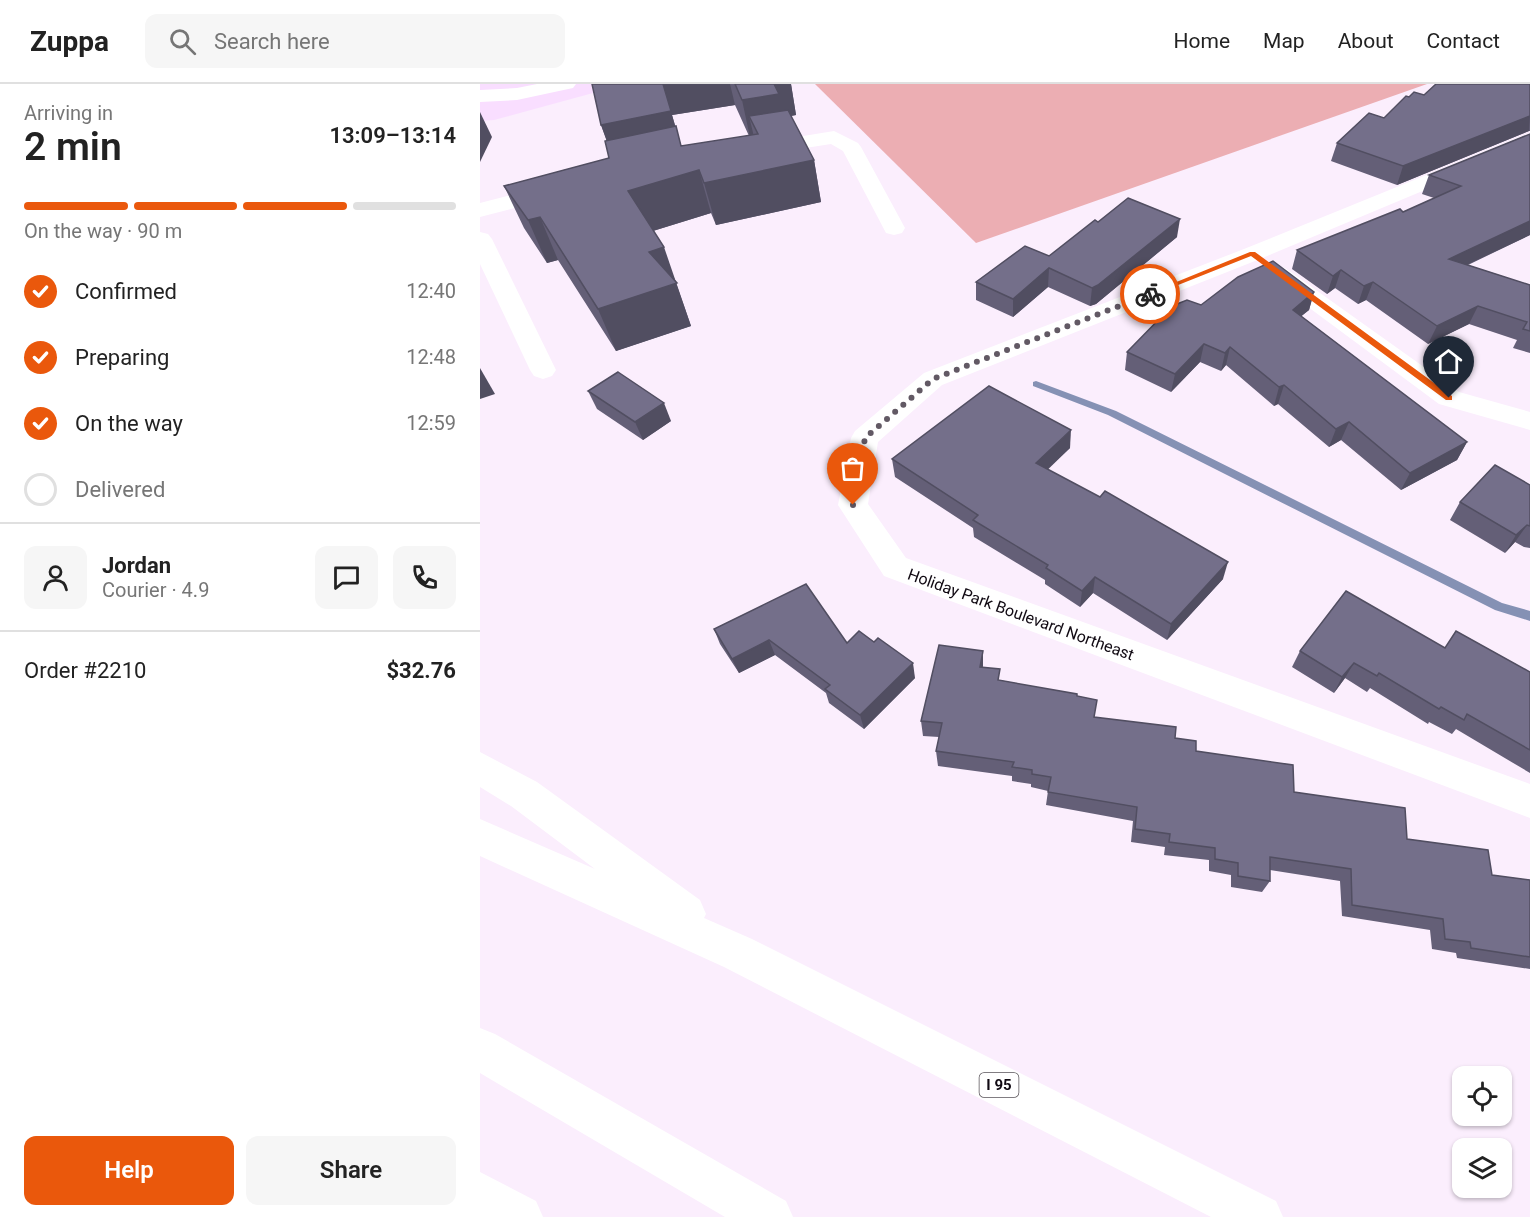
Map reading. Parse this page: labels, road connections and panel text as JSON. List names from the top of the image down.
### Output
{
  "streets": {
    "main road": ["Holiday Park Boulevard Northeast", "I 95"]
  },
  "page": {
    "header": "Zuppa",
    "search": "Search here",
    "nav": [
      "Home",
      "Map",
      "About",
      "Contact"
    ],
    "heading": ["2 min", "Arriving in", "13:09–13:14"],
    "panel": [
      "Jordan",
      "Courier · 4.9",
      "Order #2210",
      "$32.76"
    ],
    "bar": "On the way · 90 m",
    "list": [
      ["Confirmed", "12:40"],
      ["Preparing", "12:48"],
      ["On the way", "12:59"],
      "Delivered"
    ],
    "buttons": ["Help", "Share"]
  }
}
